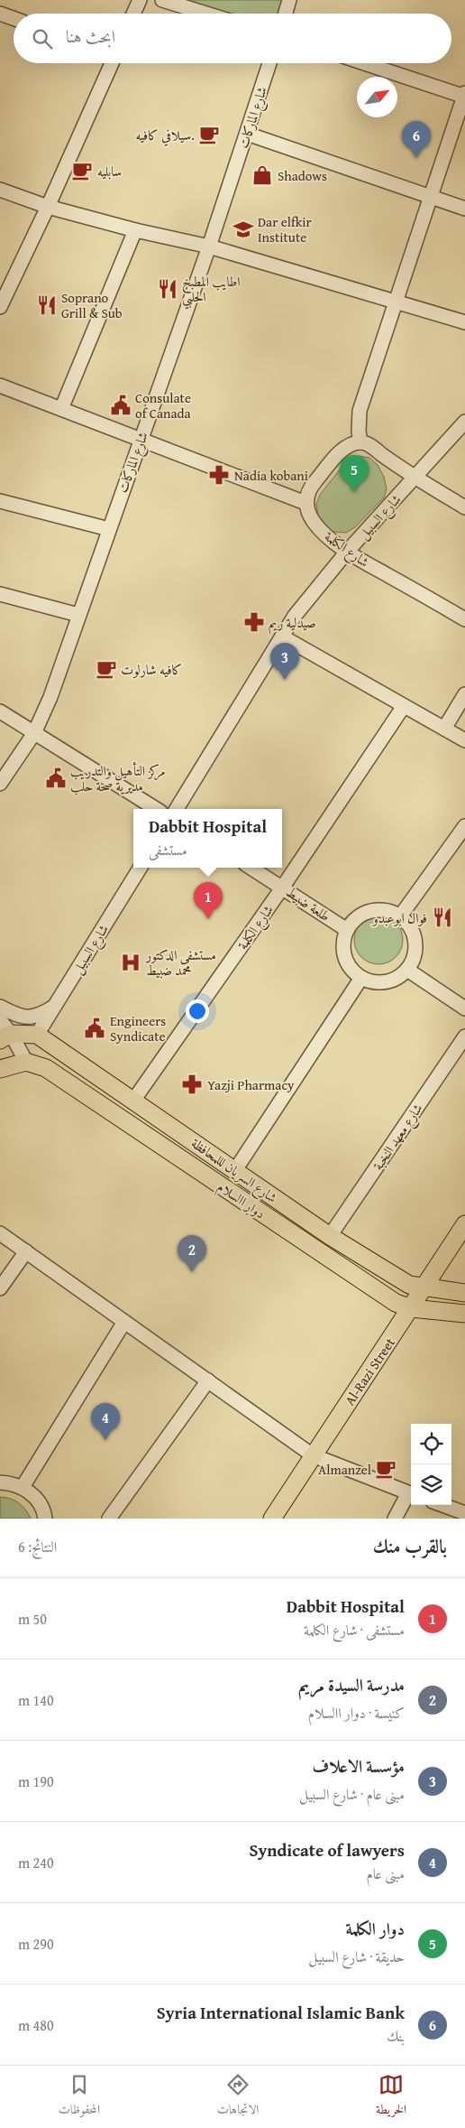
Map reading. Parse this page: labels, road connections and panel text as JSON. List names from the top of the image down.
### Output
{
  "streets": {
    "main road": ["شارع السريان لللمحافظة", "دوار االسلام", "Al-Razi Street"],
    "street": [
      "شارع الماركات",
      "شارع السبيل",
      "شارع الكلمة",
      "طلعة ضبيط",
      "شارع معهد النخبة"
    ]
  },
  "crossings": [
    ["شارع السبيل", "شارع الكلمة"],
    ["شارع السبيل", "شارع السريان لللمحافظة"],
    ["شارع الكلمة", "طلعة ضبيط"],
    ["شارع الكلمة", "شارع السريان لللمحافظة"],
    ["شارع معهد النخبة", "شارع السريان لللمحافظة"],
    ["شارع السريان لللمحافظة", "Al-Razi Street"],
    ["دوار االسلام", "Al-Razi Street"]
  ],
  "places": {
    "cafe": [
      "سيلافي كافيه.",
      "سابليه",
      "كافيه شارلوت",
      "Almanzel"
    ],
    "shop": ["Shadows"],
    "school or university": ["Dar elfkir Institute"],
    "restaurant": ["اطايب المطبخ الحلبي", "Soprano Grill & Sub", "فوال ابوعبدو"],
    "public building": ["Consulate of Canada", "مركز التأهيل والتدريب مديرية صحة حلب", "Engineers Syndicate"],
    "pharmacy": ["Nadia kobani", "صيدلية ريم", "Yazji Pharmacy"],
    "hospital": ["مستشفى الدكتور محمد ضبيط"]
  },
  "north": "top right",
  "page": {
    "search": "ابحث هنا",
    "pins": [
      "6",
      "5",
      "3",
      "1",
      "2",
      "4"
    ],
    "popup": ["Dabbit Hospital", "مستشفى"],
    "heading": ["بالقرب منك", "النتائج: 6"],
    "list": [
      {
        "mark": "1",
        "name": "Dabbit Hospital",
        "note": "مستشفى · شارع الكلمة",
        "value": "50 m"
      },
      {
        "mark": "2",
        "name": "مدرسة السيدة مريم",
        "note": "كنيسة · دوار االسلام",
        "value": "140 m"
      },
      {
        "mark": "3",
        "name": "مؤسسة الاعلاف",
        "note": "مبنى عام · شارع السبيل",
        "value": "190 m"
      },
      {
        "mark": "4",
        "name": "Syndicate of lawyers",
        "note": "مبنى عام",
        "value": "240 m"
      },
      {
        "mark": "5",
        "name": "دوار الكلمة",
        "note": "حديقة · شارع السبيل",
        "value": "290 m"
      },
      {
        "mark": "6",
        "name": "Syria International Islamic Bank",
        "note": "بنك",
        "value": "480 m"
      }
    ],
    "nav": ["الخريطة", "الاتجاهات", "المحفوظات"]
  }
}
